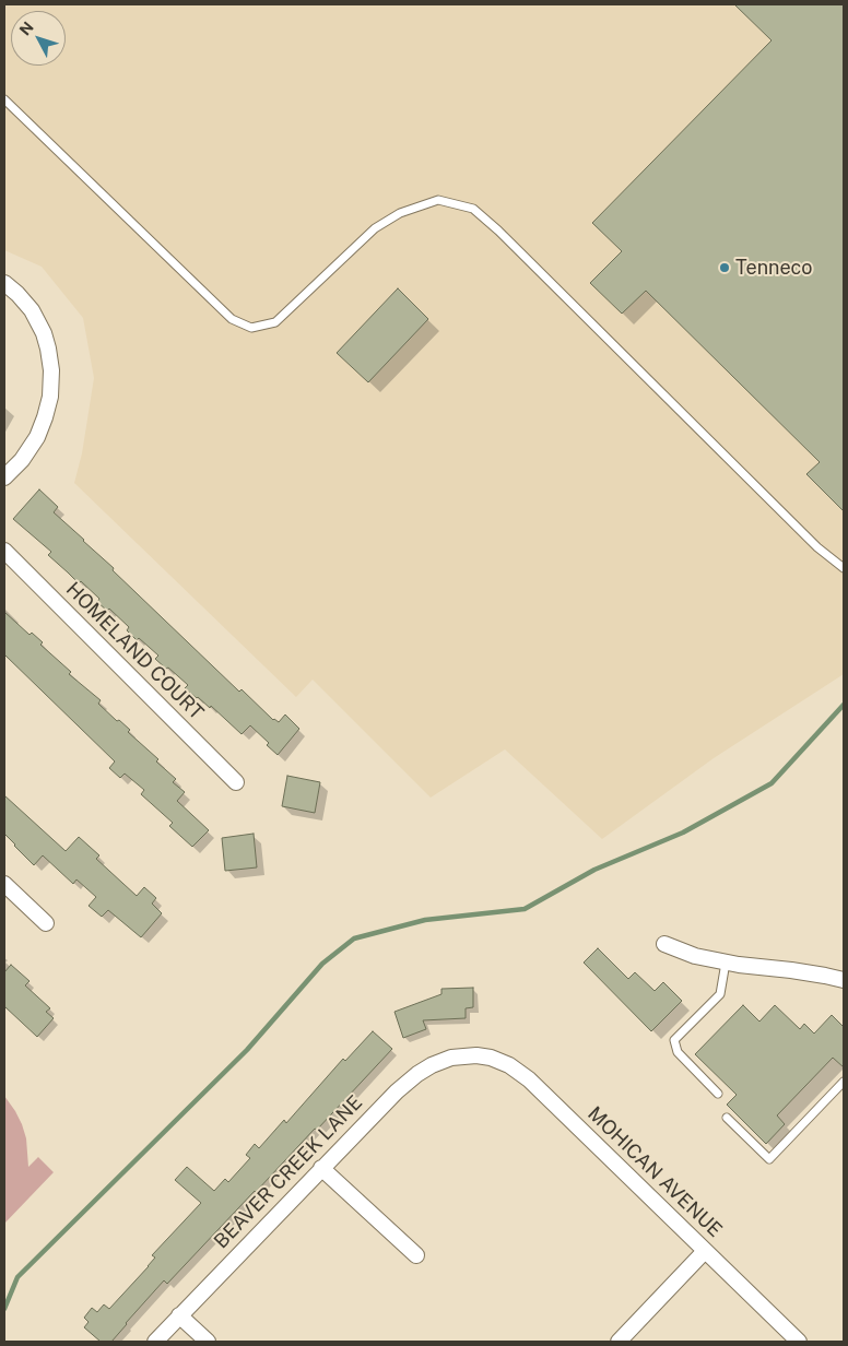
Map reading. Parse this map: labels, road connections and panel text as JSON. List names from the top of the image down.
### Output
{
  "streets": {
    "street": ["HOMELAND COURT", "BEAVER CREEK LANE", "MOHICAN AVENUE"]
  },
  "crossings": [
    ["BEAVER CREEK LANE", "MOHICAN AVENUE"]
  ],
  "places": ["Tenneco"],
  "north": "top left"
}
